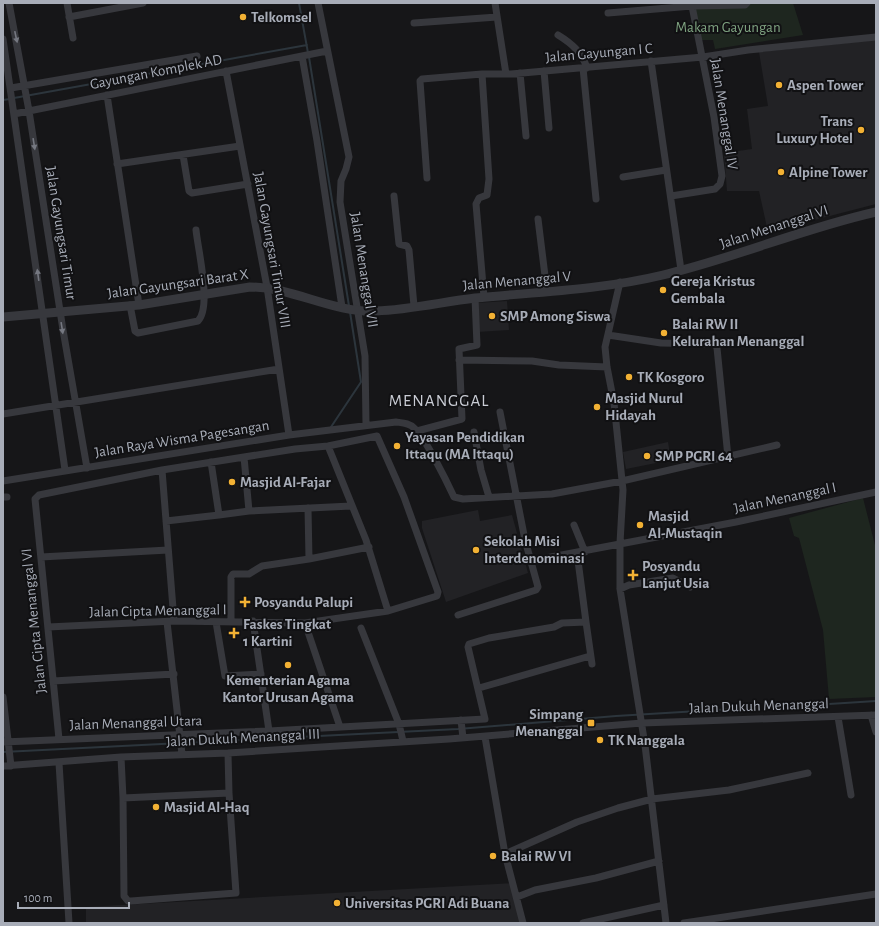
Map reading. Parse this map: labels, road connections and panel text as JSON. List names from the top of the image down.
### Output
{
  "streets": {
    "street": [
      "Jalan Gayungan I C",
      "Gayungan Komplek AD",
      "Jalan Menanggal IV",
      "Jalan Menanggal VI",
      "Jalan Gayungsari Timur",
      "Jalan Gayungsari Timur VIII",
      "Jalan Menanggal VII",
      "Jalan Menanggal V",
      "Jalan Gayungsari Barat X",
      "Jalan Raya Wisma Pagesangan",
      "Jalan Menanggal I",
      "Jalan Cipta Menanggal I",
      "Jalan Cipta Menanggal VI",
      "Jalan Dukuh Menanggal",
      "Jalan Menanggal Utara",
      "Jalan Dukuh Menanggal III"
    ]
  },
  "crossings": [
    ["Jalan Gayungan I C", "Jalan Menanggal IV"],
    ["Gayungan Komplek AD", "Jalan Gayungsari Timur"],
    ["Gayungan Komplek AD", "Jalan Gayungsari Timur VIII"],
    ["Gayungan Komplek AD", "Jalan Menanggal VII"],
    ["Jalan Menanggal VI", "Jalan Menanggal V"],
    ["Jalan Gayungsari Timur", "Jalan Gayungsari Barat X"],
    ["Jalan Gayungsari Timur", "Jalan Raya Wisma Pagesangan"],
    ["Jalan Gayungsari Timur VIII", "Jalan Gayungsari Barat X"],
    ["Jalan Gayungsari Timur VIII", "Jalan Raya Wisma Pagesangan"],
    ["Jalan Menanggal VII", "Jalan Menanggal V"],
    ["Jalan Menanggal VII", "Jalan Gayungsari Barat X"],
    ["Jalan Menanggal VII", "Jalan Raya Wisma Pagesangan"],
    ["Jalan Menanggal V", "Jalan Gayungsari Barat X"],
    ["Jalan Cipta Menanggal I", "Jalan Cipta Menanggal VI"],
    ["Jalan Cipta Menanggal VI", "Jalan Menanggal Utara"],
    ["Jalan Dukuh Menanggal", "Jalan Dukuh Menanggal III"]
  ],
  "districts": ["MENANGGAL"],
  "parks": ["Makam Gayungan"],
  "places": {
    "other": [
      "Telkomsel",
      "Aspen Tower",
      "Trans Luxury Hotel",
      "Alpine Tower",
      "Gereja Kristus Gembala",
      "SMP Among Siswa",
      "Balai RW II Kelurahan Menanggal",
      "TK Kosgoro",
      "Masjid Nurul Hidayah",
      "Yayasan Pendidikan Ittaqu (MA Ittaqu)",
      "SMP PGRI 64",
      "Masjid Al-Fajar",
      "Masjid Al-Mustaqin",
      "Sekolah Misi Interdenominasi",
      "Kementerian Agama Kantor Urusan Agama",
      "TK Nanggala",
      "Masjid Al-Haq",
      "Balai RW VI",
      "Universitas PGRI Adi Buana"
    ],
    "health": ["Posyandu Lanjut Usia", "Posyandu Palupi", "Faskes Tingkat 1 Kartini"],
    "transit": ["Simpang Menanggal"]
  },
  "scale_bar": "100 m"
}
